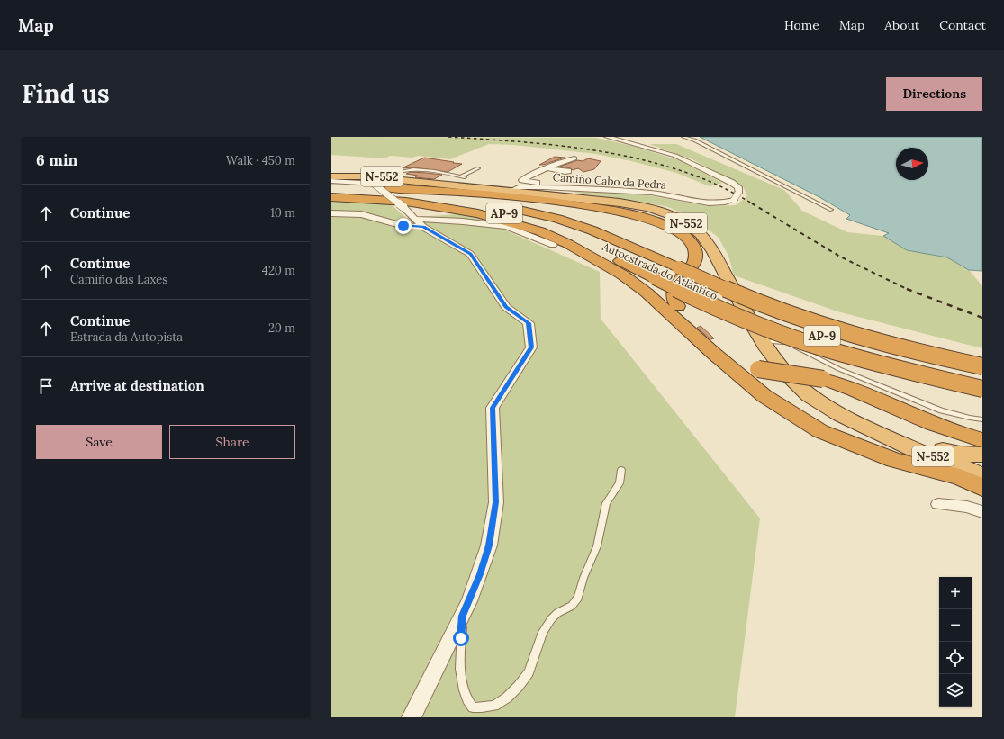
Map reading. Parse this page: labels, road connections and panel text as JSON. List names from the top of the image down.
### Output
{
  "streets": {
    "highway": ["N-552", "AP-9", "Autoestrada do Atlántico"],
    "street": ["Camiño Cabo da Pedra"]
  },
  "crossings": [
    ["N-552", "Camiño Cabo da Pedra"]
  ],
  "north": "right",
  "page": {
    "header": "Map",
    "nav": [
      "Home",
      "Map",
      "About",
      "Contact"
    ],
    "buttons": [
      "Directions",
      ["Save", "Share"]
    ],
    "title": "Find us",
    "heading": ["6 min", "Walk · 450 m"],
    "list": [
      ["Continue", "10 m"],
      ["Continue", "Camiño das Laxes", "420 m"],
      ["Continue", "Estrada da Autopista", "20 m"],
      "Arrive at destination"
    ],
    "map_buttons": ["+", "−"]
  }
}
